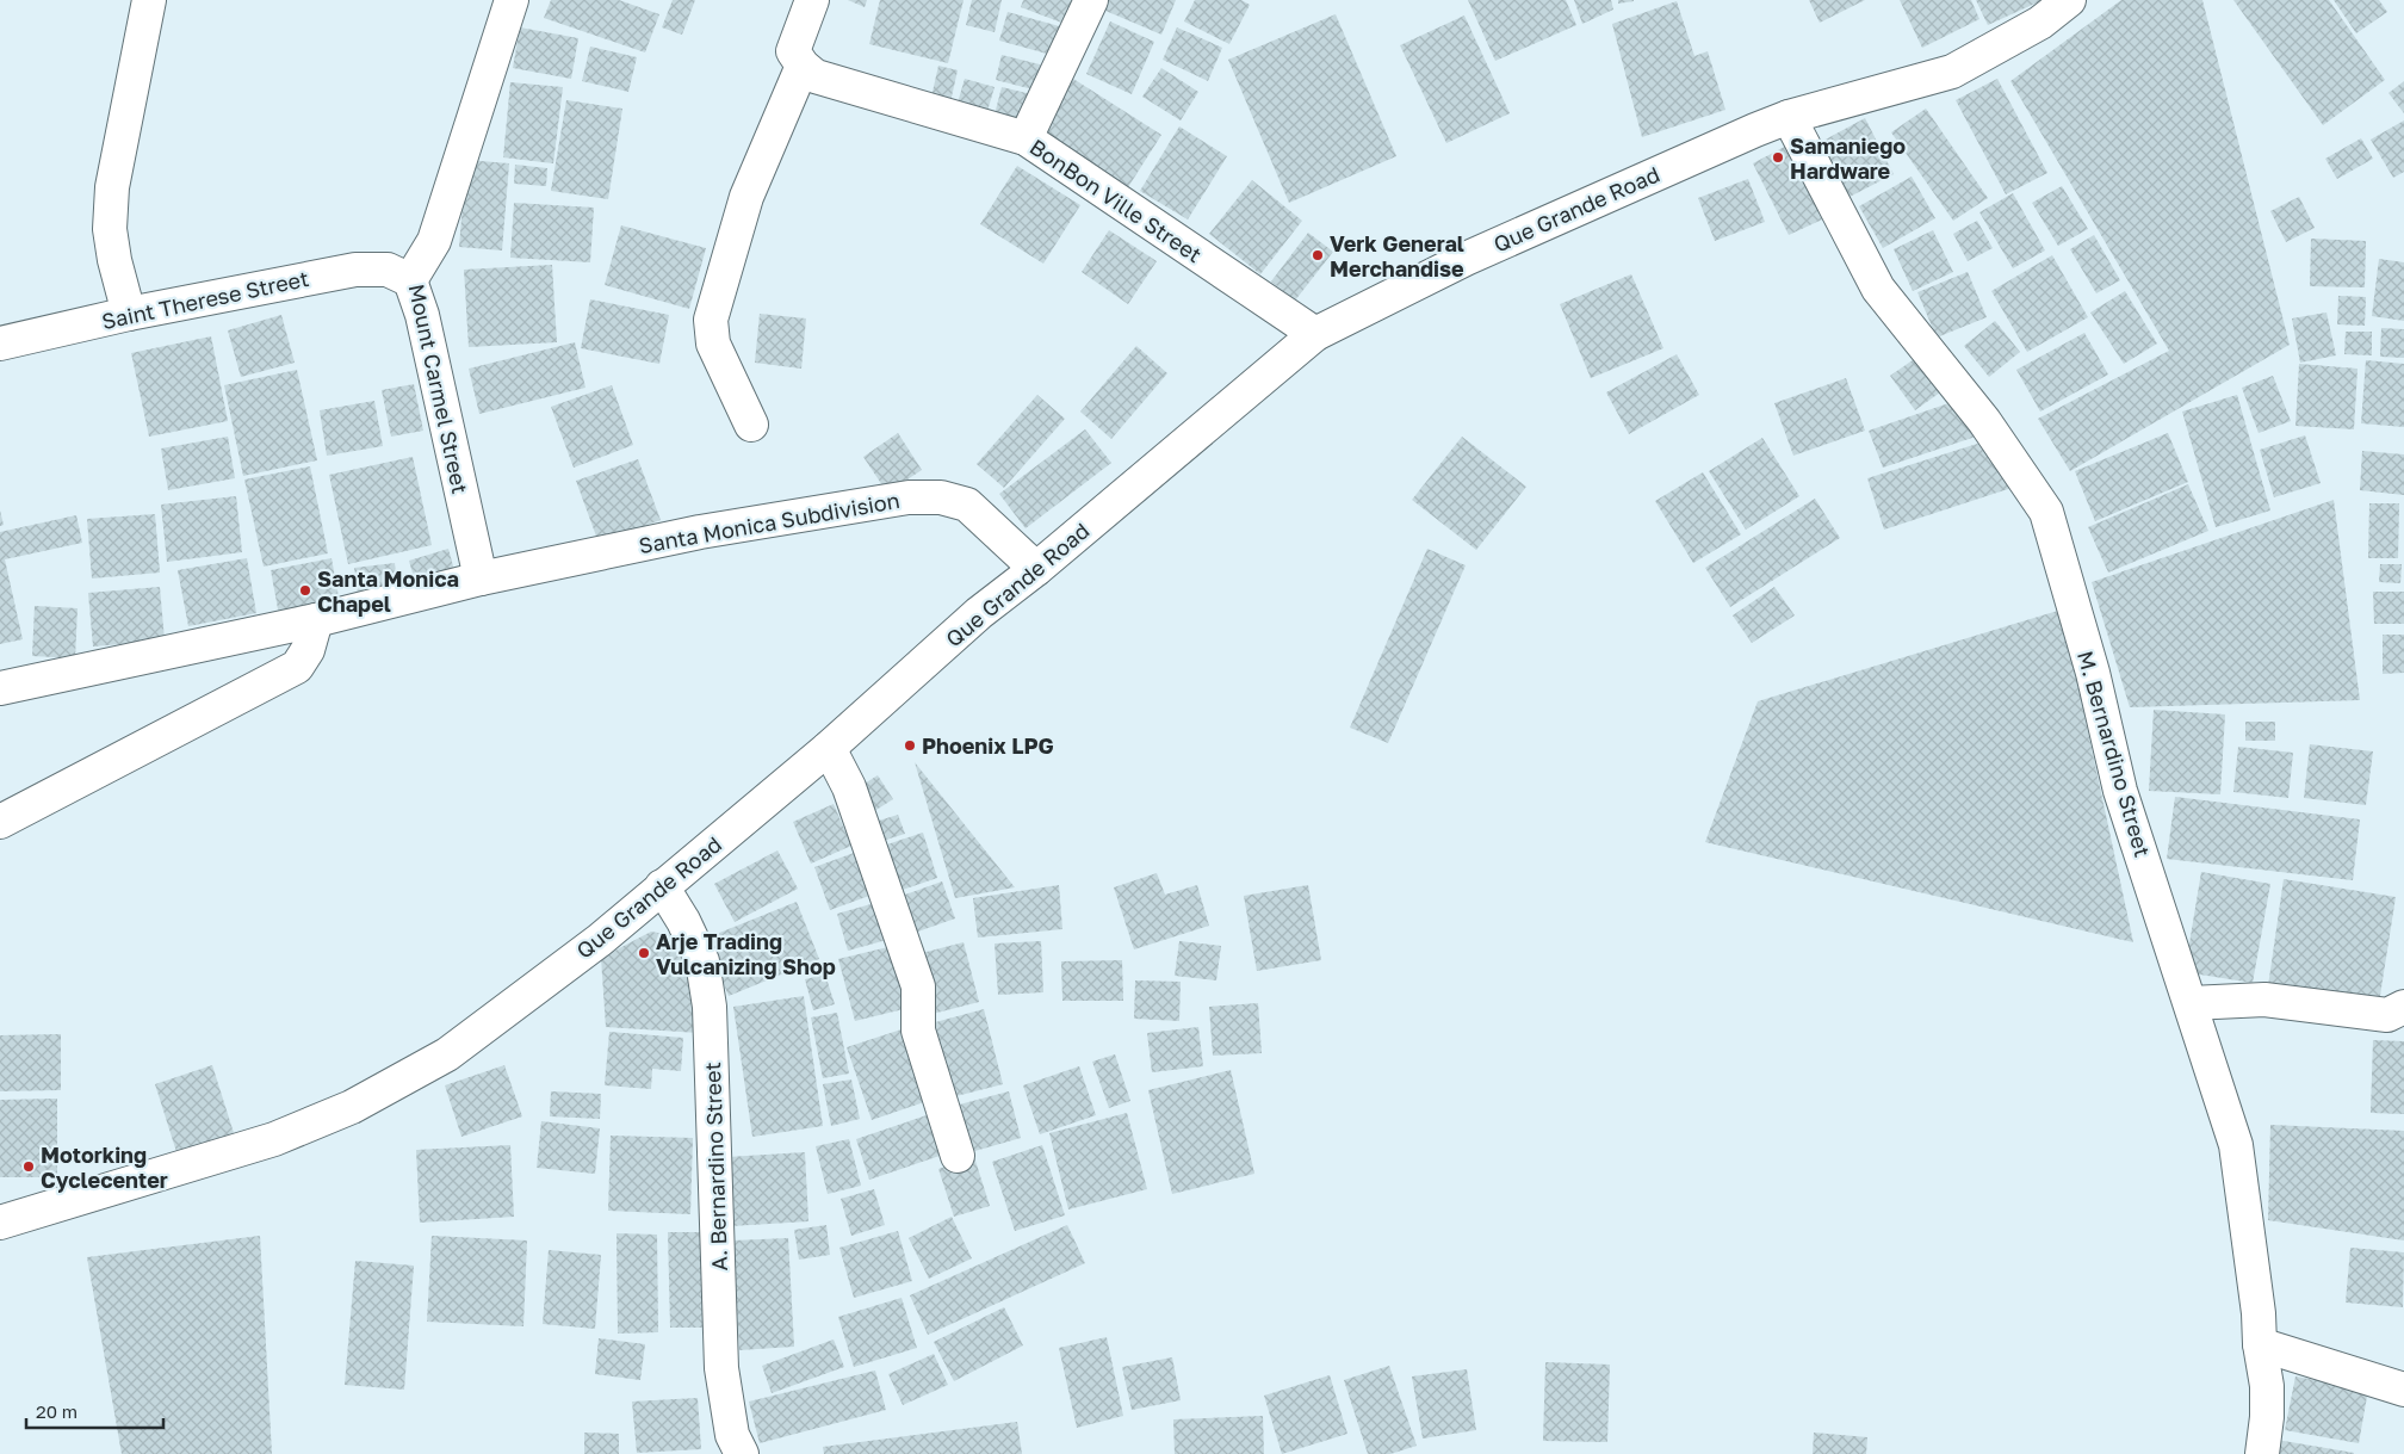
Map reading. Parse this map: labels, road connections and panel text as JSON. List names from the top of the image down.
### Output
{
  "streets": {
    "street": [
      "BonBon Ville Street",
      "Que Grande Road",
      "Saint Therese Street",
      "Mount Carmel Street",
      "Santa Monica Subdivision",
      "M. Bernardino Street",
      "A. Bernardino Street"
    ]
  },
  "crossings": [
    ["BonBon Ville Street", "Que Grande Road"],
    ["Que Grande Road", "Santa Monica Subdivision"],
    ["Que Grande Road", "M. Bernardino Street"],
    ["Que Grande Road", "A. Bernardino Street"],
    ["Saint Therese Street", "Mount Carmel Street"],
    ["Mount Carmel Street", "Santa Monica Subdivision"]
  ],
  "places": [
    "Samaniego Hardware",
    "Verk General Merchandise",
    "Santa Monica Chapel",
    "Phoenix LPG",
    "Arje Trading Vulcanizing Shop",
    "Motorking Cyclecenter"
  ],
  "scale_bar": "20 m"
}
